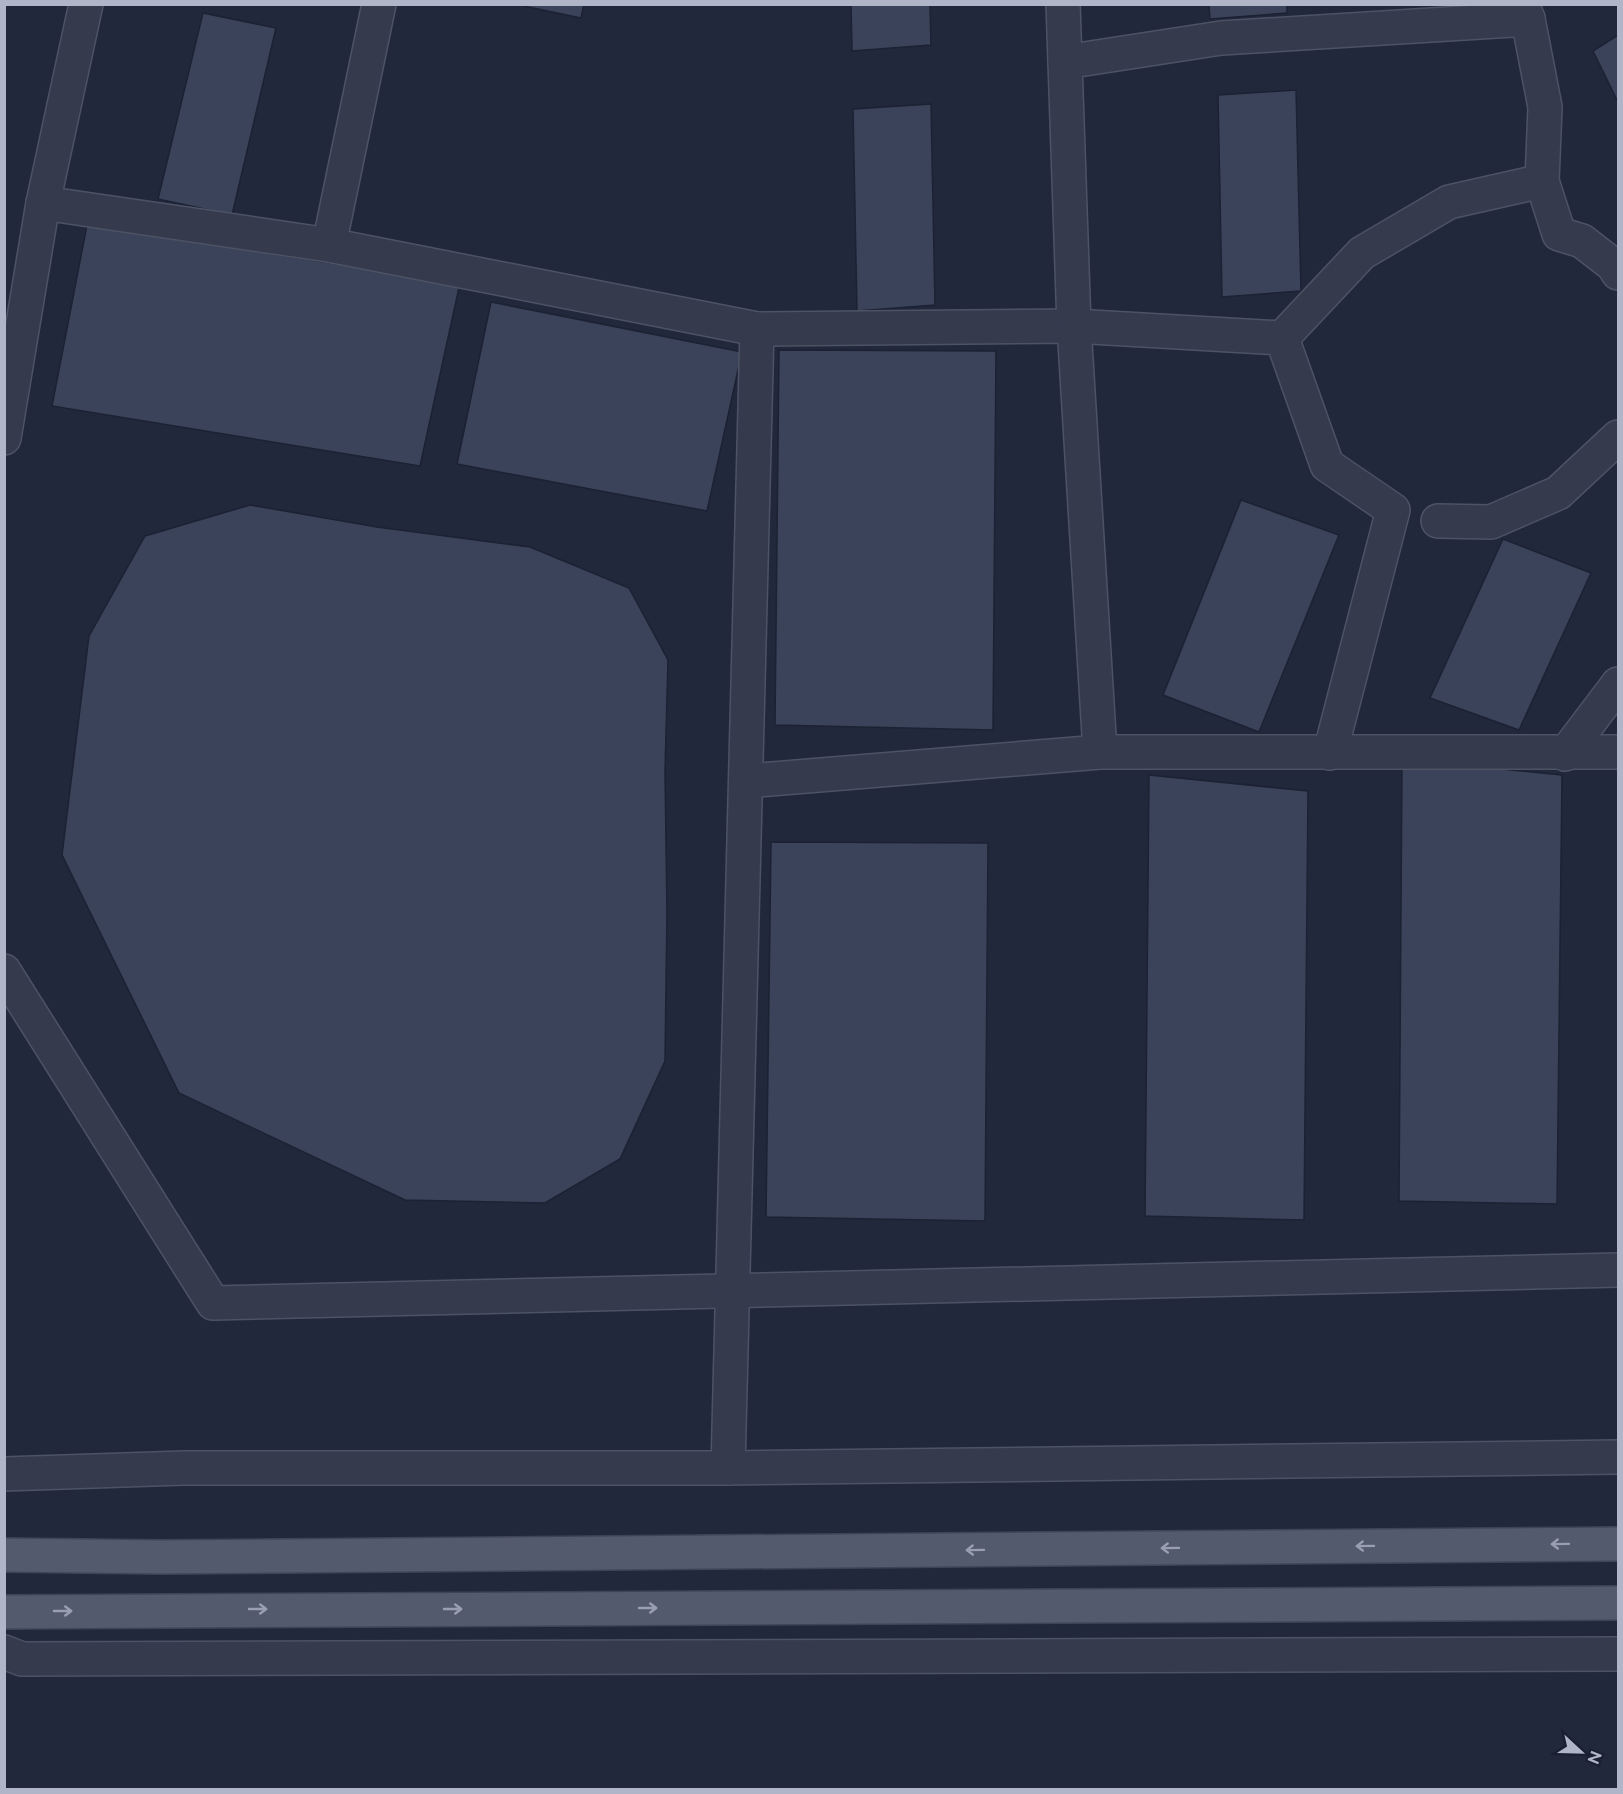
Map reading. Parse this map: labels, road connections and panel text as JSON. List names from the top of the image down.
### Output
{
  "north": "right"
}
